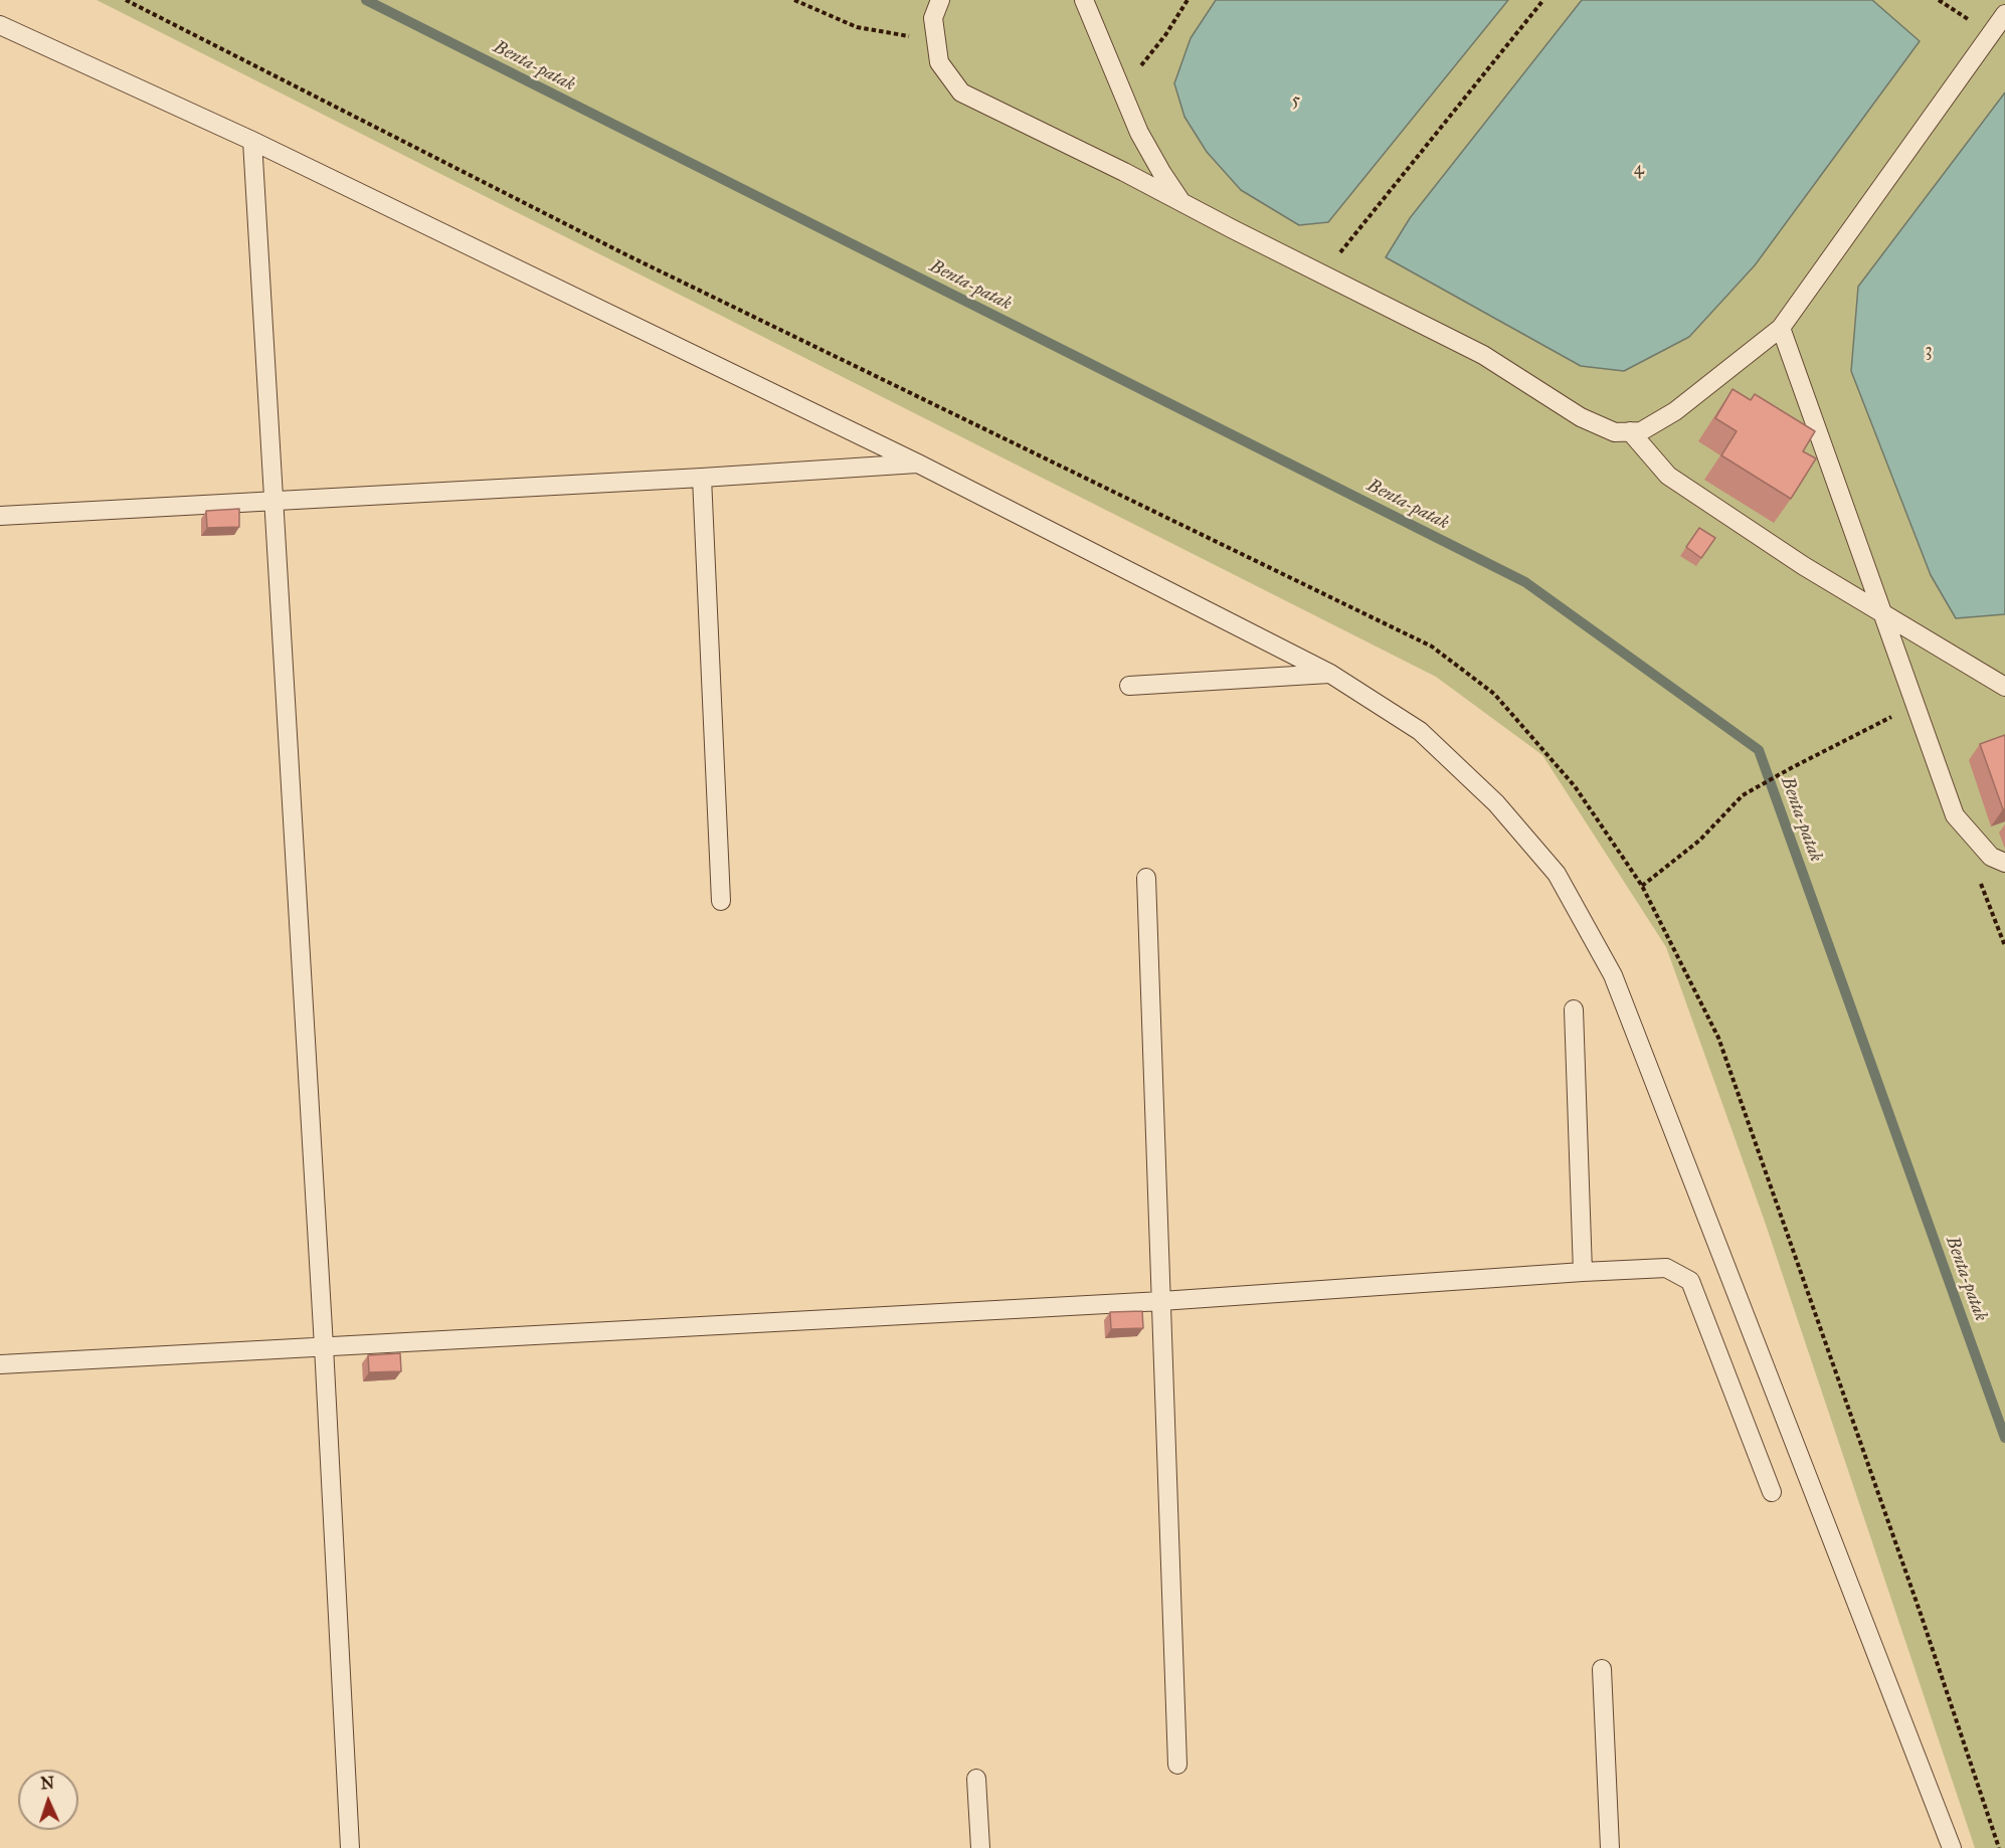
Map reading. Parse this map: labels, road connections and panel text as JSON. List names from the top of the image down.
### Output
{
  "water": [
    "Benta-patak",
    "5",
    "4",
    "3"
  ],
  "north": "top"
}
